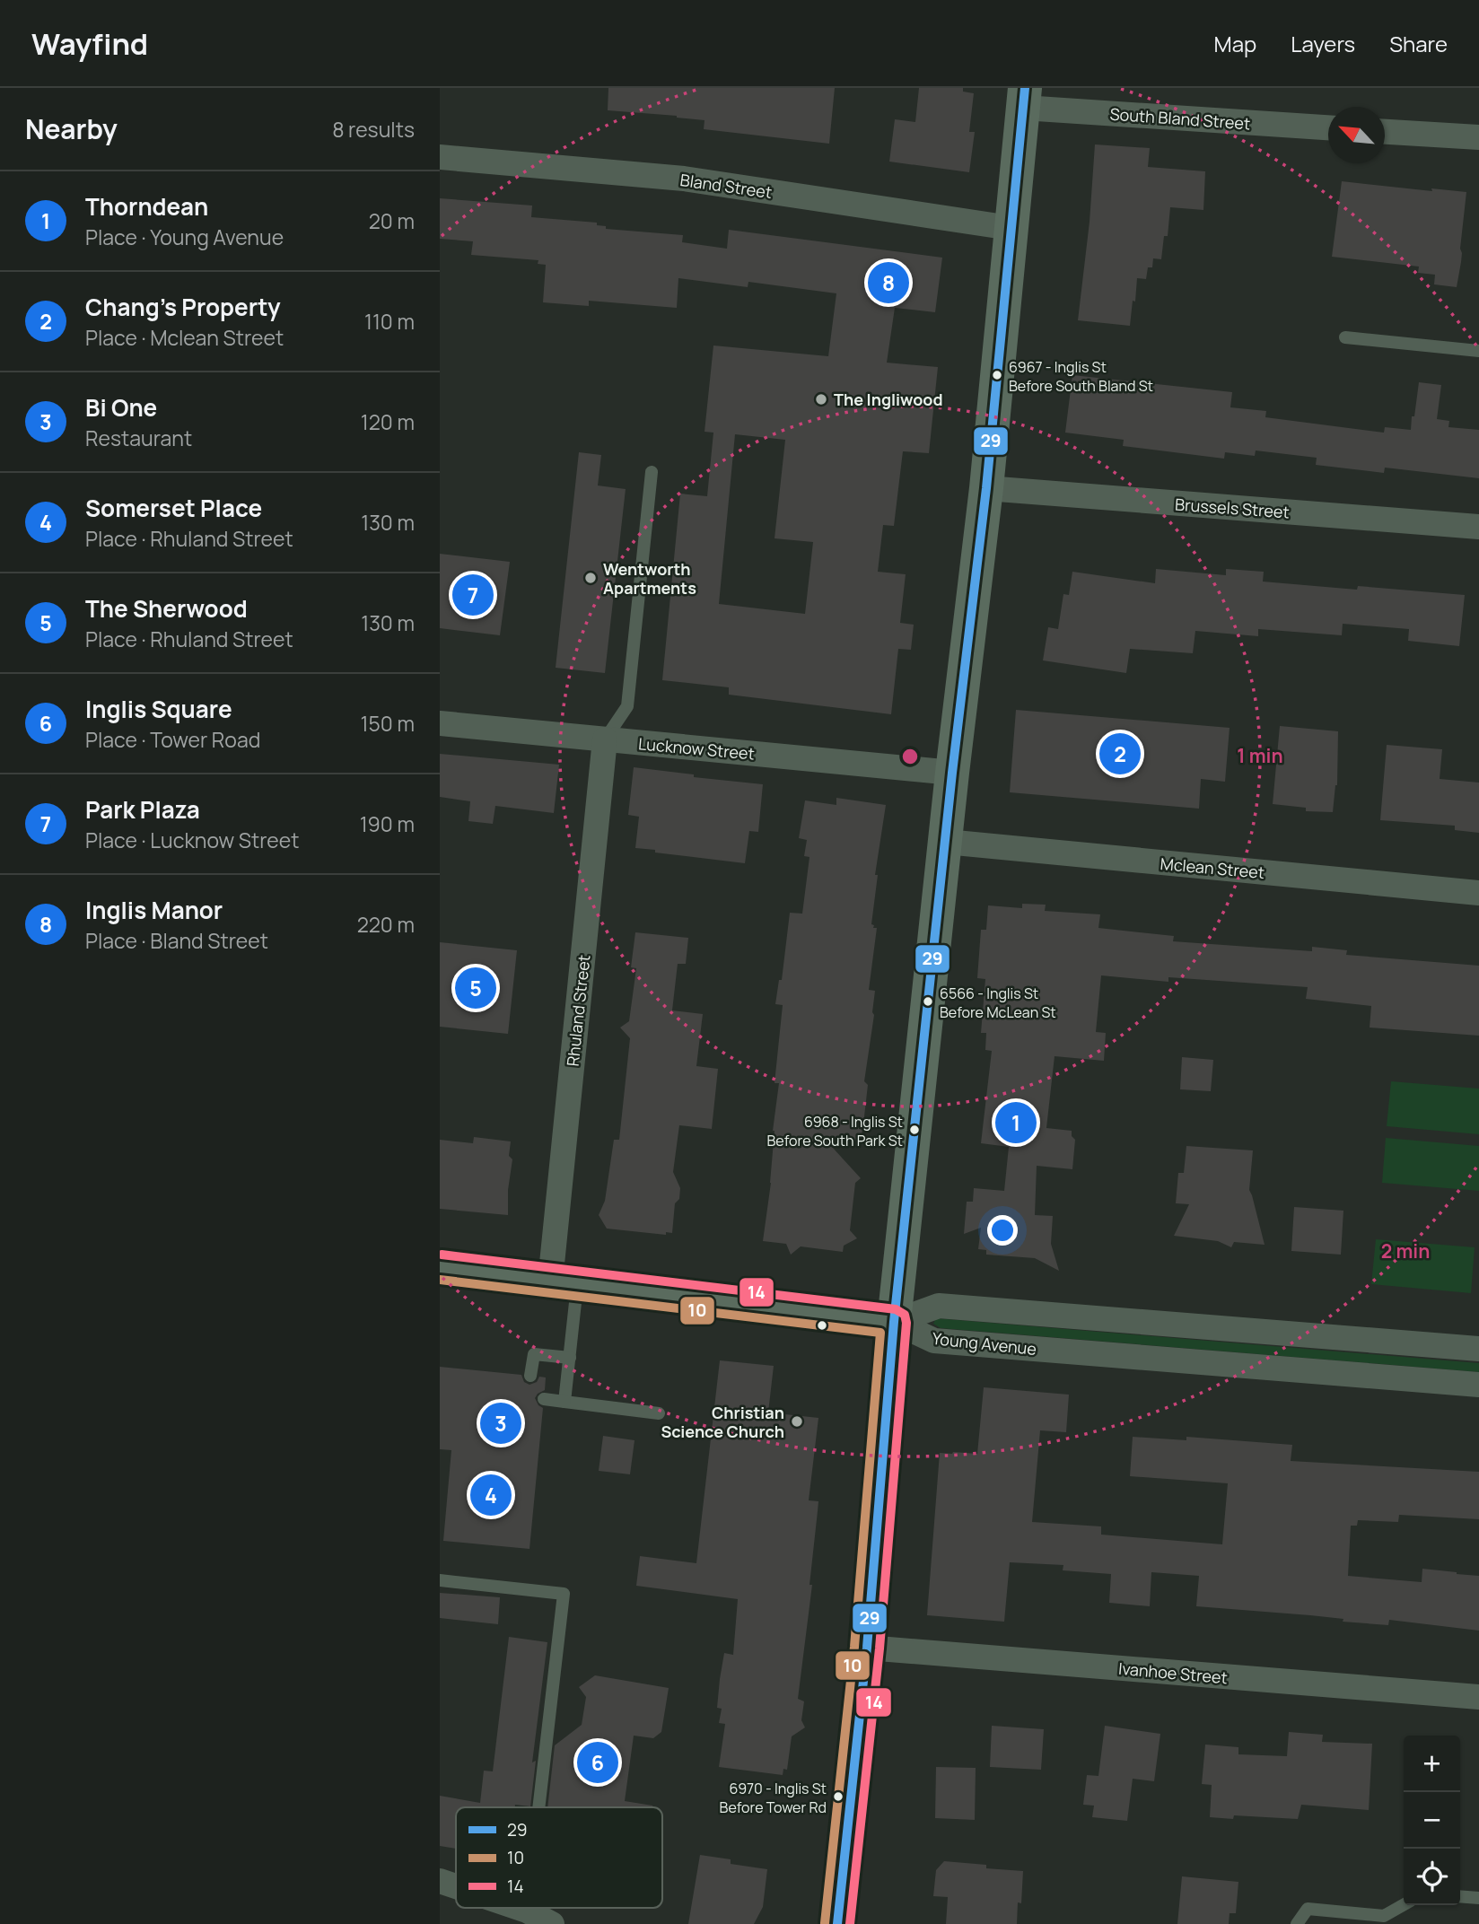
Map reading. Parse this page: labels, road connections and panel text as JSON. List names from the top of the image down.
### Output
{
  "streets": {
    "street": [
      "South Bland Street",
      "Bland Street",
      "Brussels Street",
      "Lucknow Street",
      "Mclean Street",
      "Rhuland Street",
      "Young Avenue",
      "Ivanhoe Street"
    ]
  },
  "crossings": [
    ["Lucknow Street", "Rhuland Street"]
  ],
  "places": [
    "6967 - Inglis St Before South Bland St",
    "The Ingliwood",
    "Wentworth Apartments",
    "6566 - Inglis St Before McLean St",
    "6968 - Inglis St Before South Park St",
    "Christian Science Church",
    "6970 - Inglis St Before Tower Rd"
  ],
  "lines": ["transit line 29", "transit line 14", "transit line 10"],
  "legend": ["29", "10", "14"],
  "north": "top left",
  "page": {
    "header": "Wayfind",
    "nav": ["Map", "Layers", "Share"],
    "heading": ["Nearby", "8 results"],
    "list": [
      {
        "mark": "1",
        "name": "Thorndean",
        "note": "Place · Young Avenue",
        "value": "20 m"
      },
      {
        "mark": "2",
        "name": "Chang’s Property",
        "note": "Place · Mclean Street",
        "value": "110 m"
      },
      {
        "mark": "3",
        "name": "Bi One",
        "note": "Restaurant",
        "value": "120 m"
      },
      {
        "mark": "4",
        "name": "Somerset Place",
        "note": "Place · Rhuland Street",
        "value": "130 m"
      },
      {
        "mark": "5",
        "name": "The Sherwood",
        "note": "Place · Rhuland Street",
        "value": "130 m"
      },
      {
        "mark": "6",
        "name": "Inglis Square",
        "note": "Place · Tower Road",
        "value": "150 m"
      },
      {
        "mark": "7",
        "name": "Park Plaza",
        "note": "Place · Lucknow Street",
        "value": "190 m"
      },
      {
        "mark": "8",
        "name": "Inglis Manor",
        "note": "Place · Bland Street",
        "value": "220 m"
      }
    ],
    "pins": [
      "8",
      "7",
      "2",
      "5",
      "1",
      "3",
      "4",
      "6"
    ],
    "map_buttons": ["+", "−"]
  },
  "rings": ["1 min", "2 min"]
}
